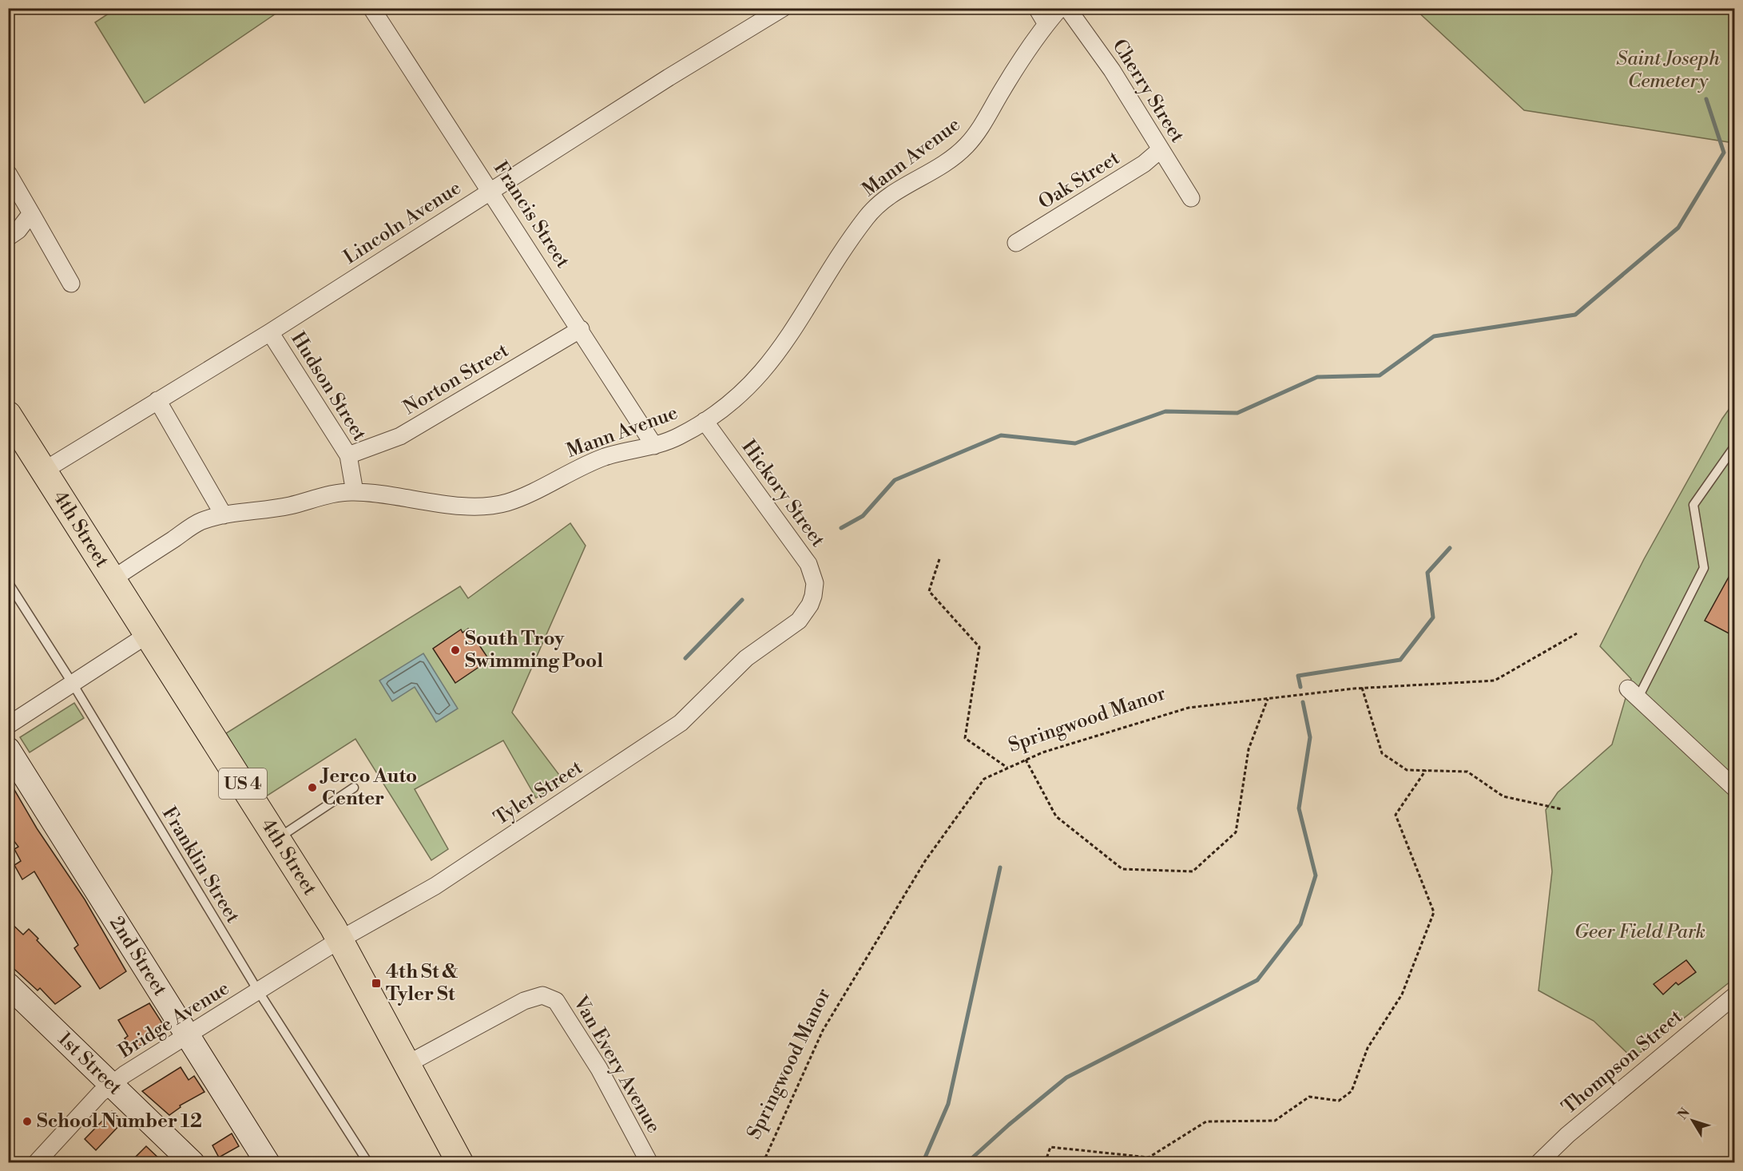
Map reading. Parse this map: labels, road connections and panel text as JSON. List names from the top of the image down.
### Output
{
  "streets": {
    "main road": ["4th Street", "US 4"],
    "street": [
      "Cherry Street",
      "Mann Avenue",
      "Oak Street",
      "Francis Street",
      "Lincoln Avenue",
      "Norton Street",
      "Hudson Street",
      "Hickory Street",
      "Tyler Street",
      "2nd Street",
      "Bridge Avenue",
      "Thompson Street",
      "1st Street",
      "Van Every Avenue"
    ],
    "lane": ["Franklin Street"],
    "path": ["Springwood Manor"]
  },
  "crossings": [
    ["Cherry Street", "Oak Street"],
    ["Mann Avenue", "Francis Street"],
    ["Mann Avenue", "Hudson Street"],
    ["Mann Avenue", "Hickory Street"],
    ["Mann Avenue", "4th Street"],
    ["Francis Street", "Lincoln Avenue"],
    ["Francis Street", "Norton Street"],
    ["Lincoln Avenue", "Hudson Street"],
    ["Lincoln Avenue", "4th Street"],
    ["Norton Street", "Hudson Street"],
    ["Hickory Street", "Tyler Street"],
    ["4th Street", "Tyler Street"],
    ["4th Street", "Van Every Avenue"],
    ["Tyler Street", "Franklin Street"],
    ["Tyler Street", "Bridge Avenue"],
    ["Franklin Street", "Bridge Avenue"],
    ["2nd Street", "Bridge Avenue"],
    ["Bridge Avenue", "1st Street"]
  ],
  "parks": ["Saint Joseph Cemetery", "Geer Field Park"],
  "places": {
    "other": ["South Troy Swimming Pool", "Jerco Auto Center", "School Number 12"],
    "transit": ["4th St & Tyler St"]
  },
  "north": "top left"
}
